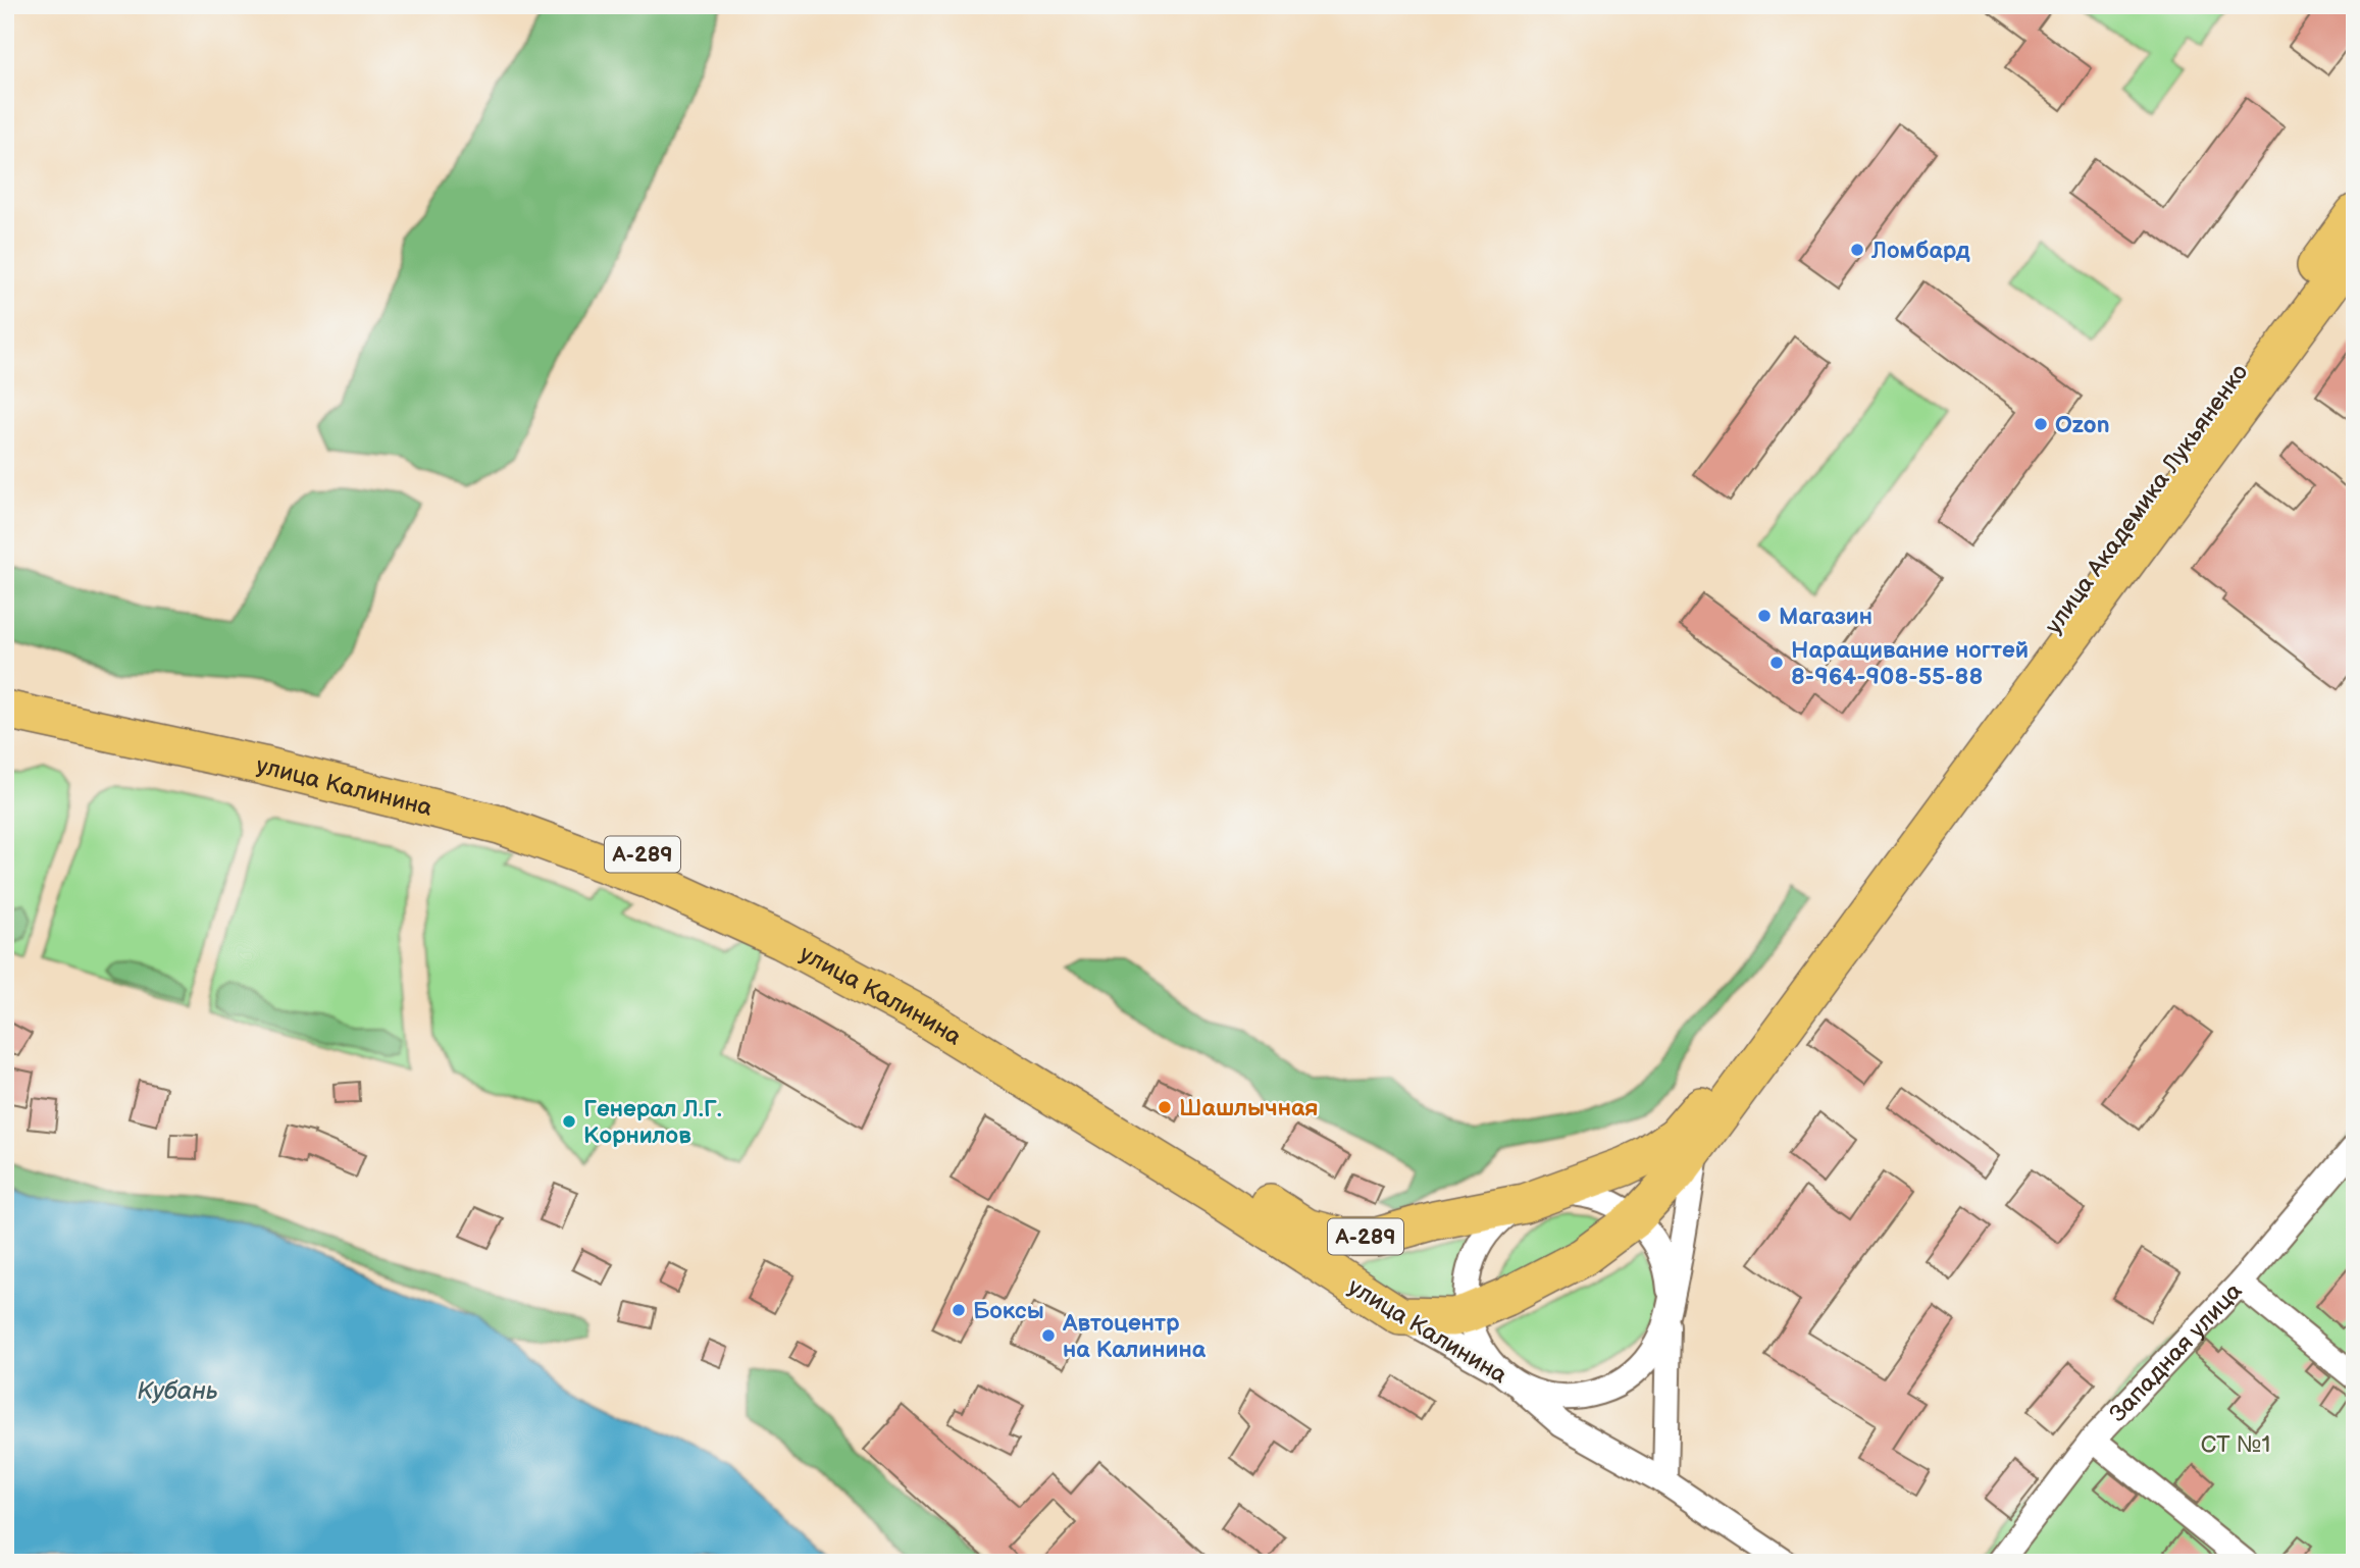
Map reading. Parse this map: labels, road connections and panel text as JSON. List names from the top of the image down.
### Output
{
  "streets": {
    "highway": ["улица Академика Лукьяненко", "улица Калинина", "А-289"],
    "street": ["Западная улица"]
  },
  "crossings": [
    ["улица Академика Лукьяненко", "улица Калинина"],
    ["улица Калинина", "А-289"]
  ],
  "water": ["Кубань"],
  "parks": ["СТ №1"],
  "places": [
    "Ломбард",
    "Ozon",
    "Магазин",
    "Наращивание ногтей 8-964-908-55-88",
    "Шашлычная",
    "Генерал Л.Г. Корнилов",
    "Боксы",
    "Автоцентр на Калинина"
  ]
}
